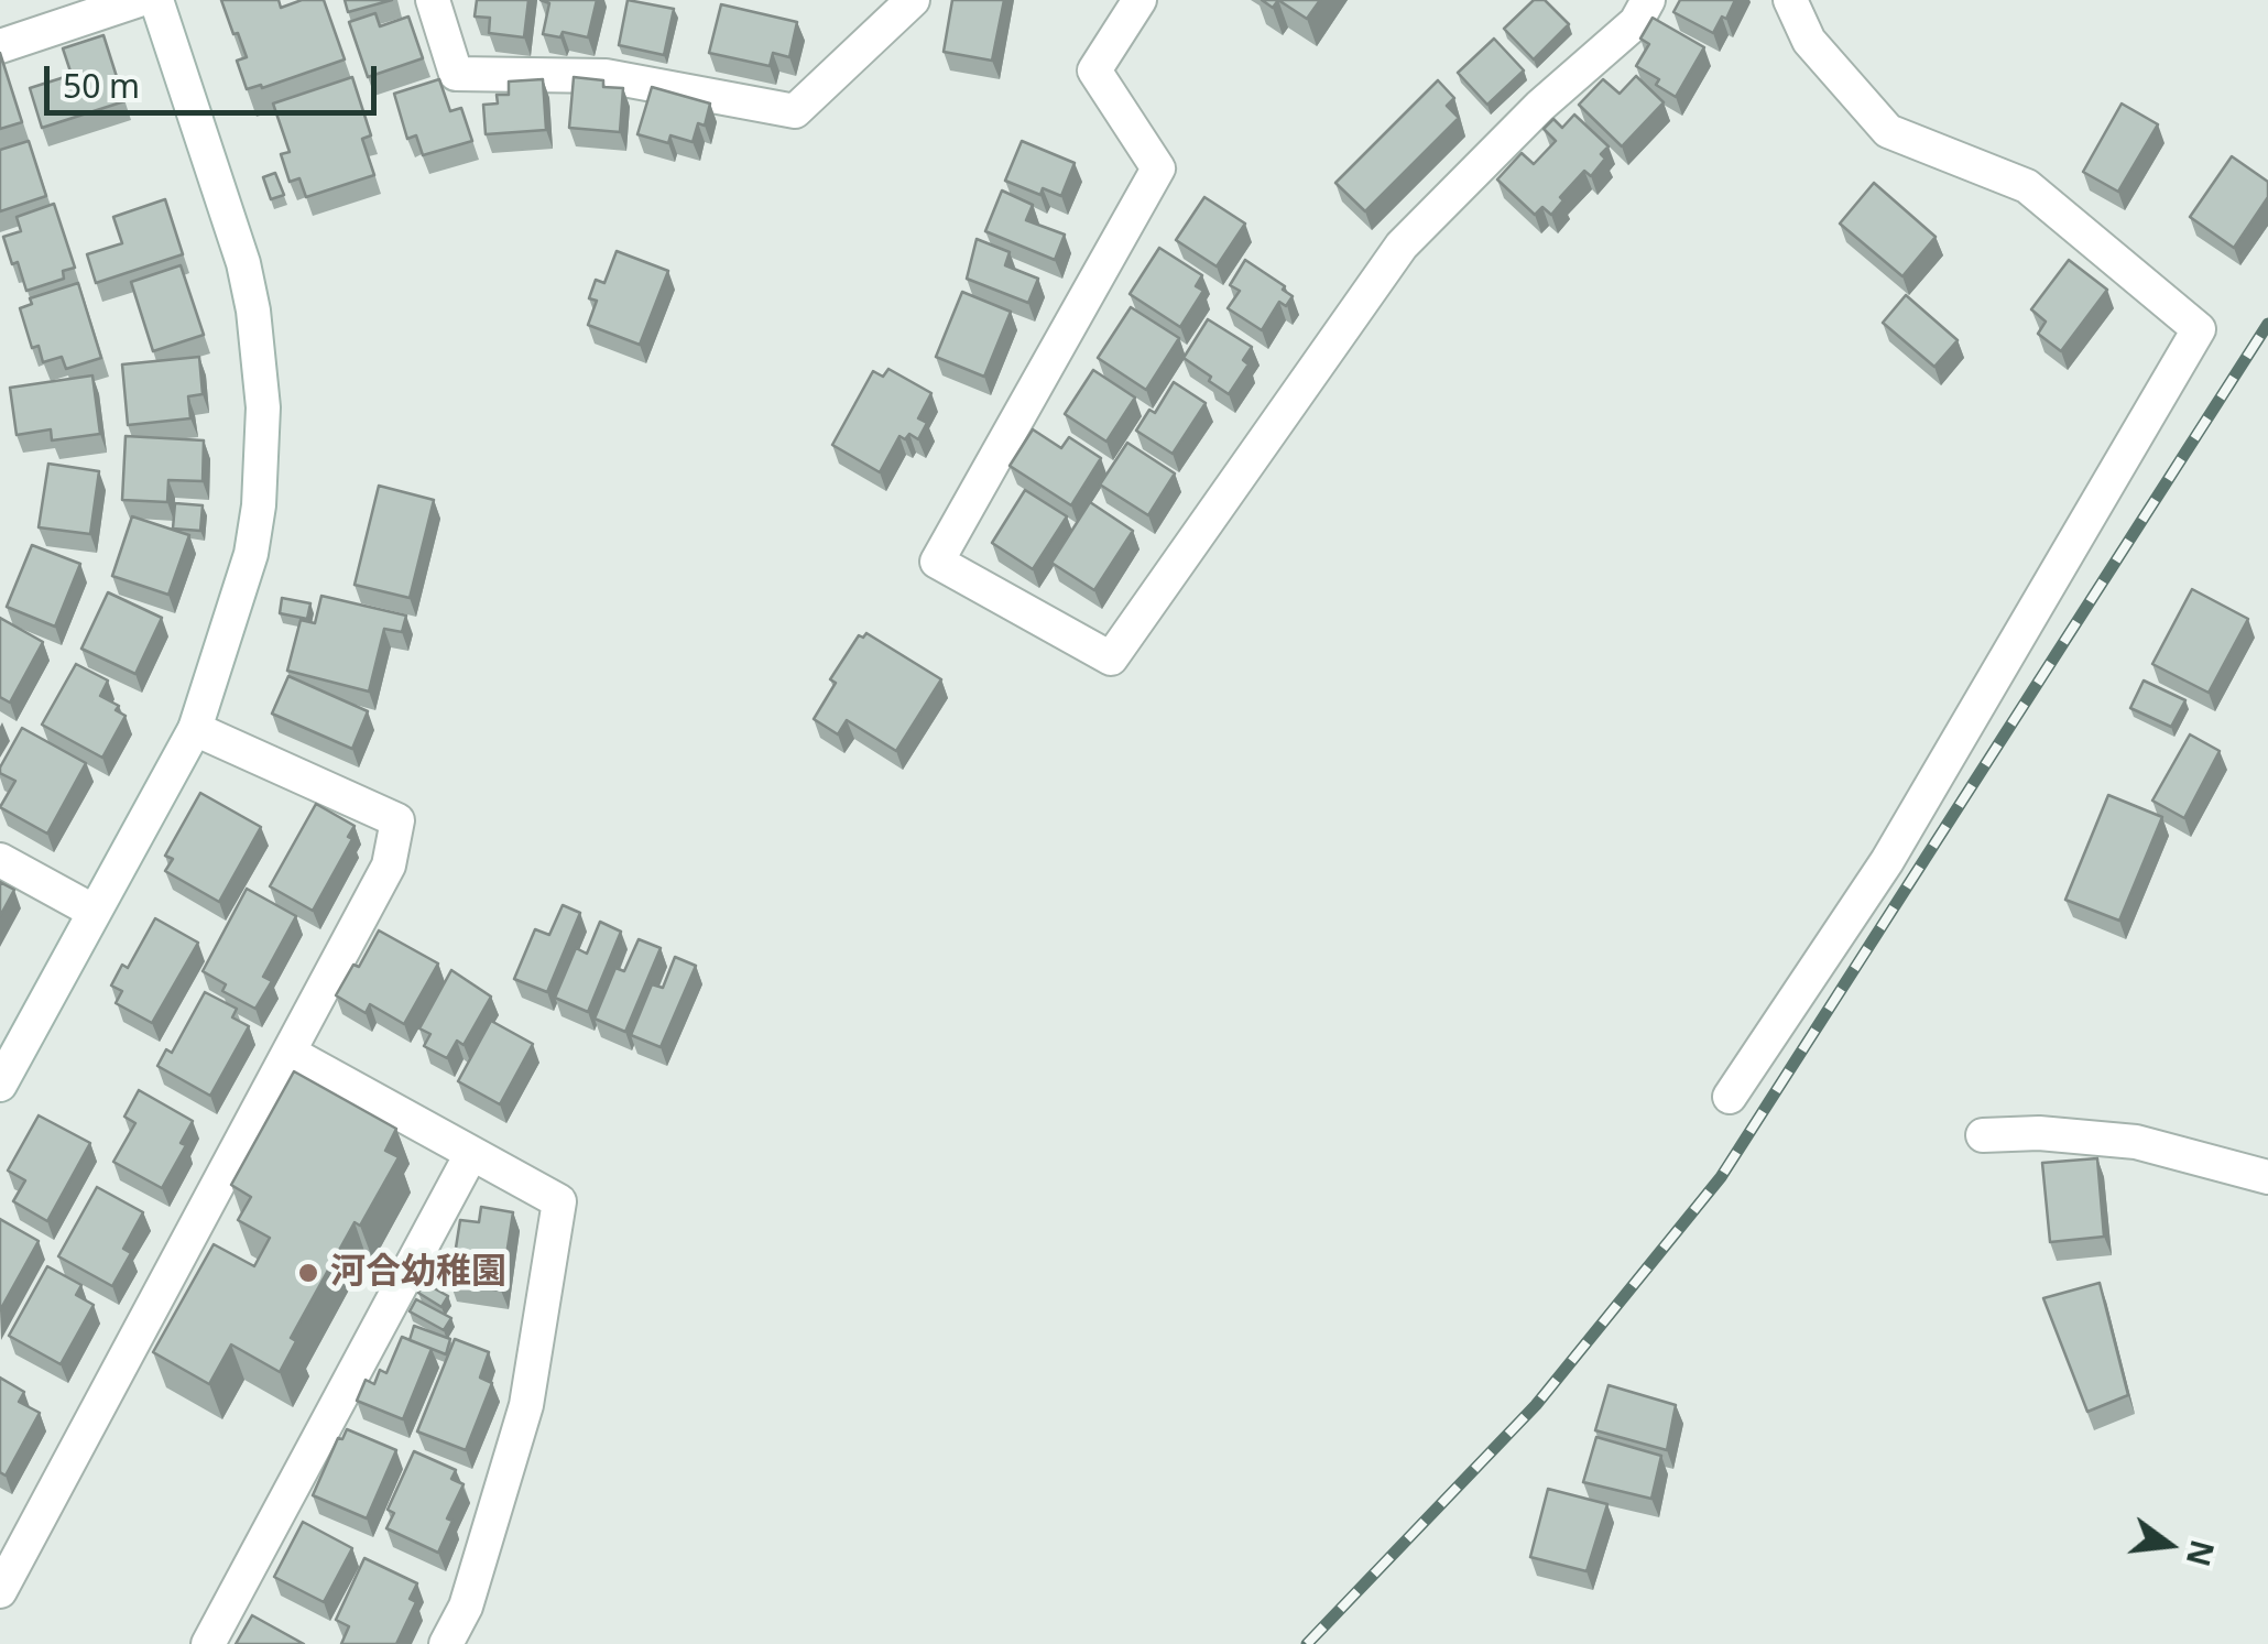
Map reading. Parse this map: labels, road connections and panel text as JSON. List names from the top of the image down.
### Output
{
  "places": ["河合幼稚園"],
  "scale_bar": "50 m",
  "north": "right"
}
